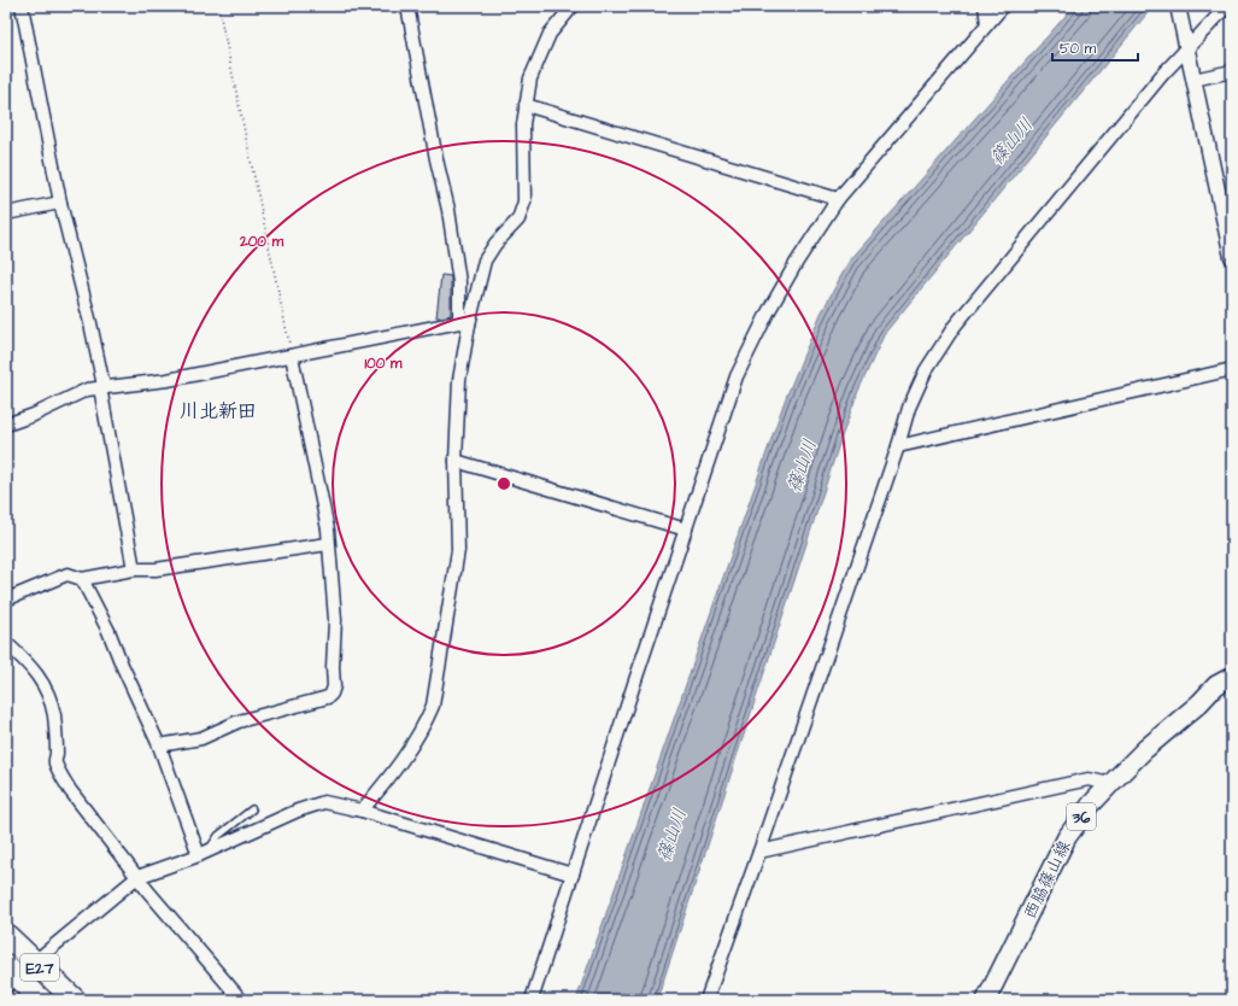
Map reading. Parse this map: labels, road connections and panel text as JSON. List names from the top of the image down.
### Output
{
  "streets": {
    "highway": ["E27"],
    "main road": ["36", "西脇篠山線"]
  },
  "districts": ["川北新田"],
  "water": ["篠山川"],
  "scale_bar": "50 m",
  "rings": ["200 m", "100 m"]
}
